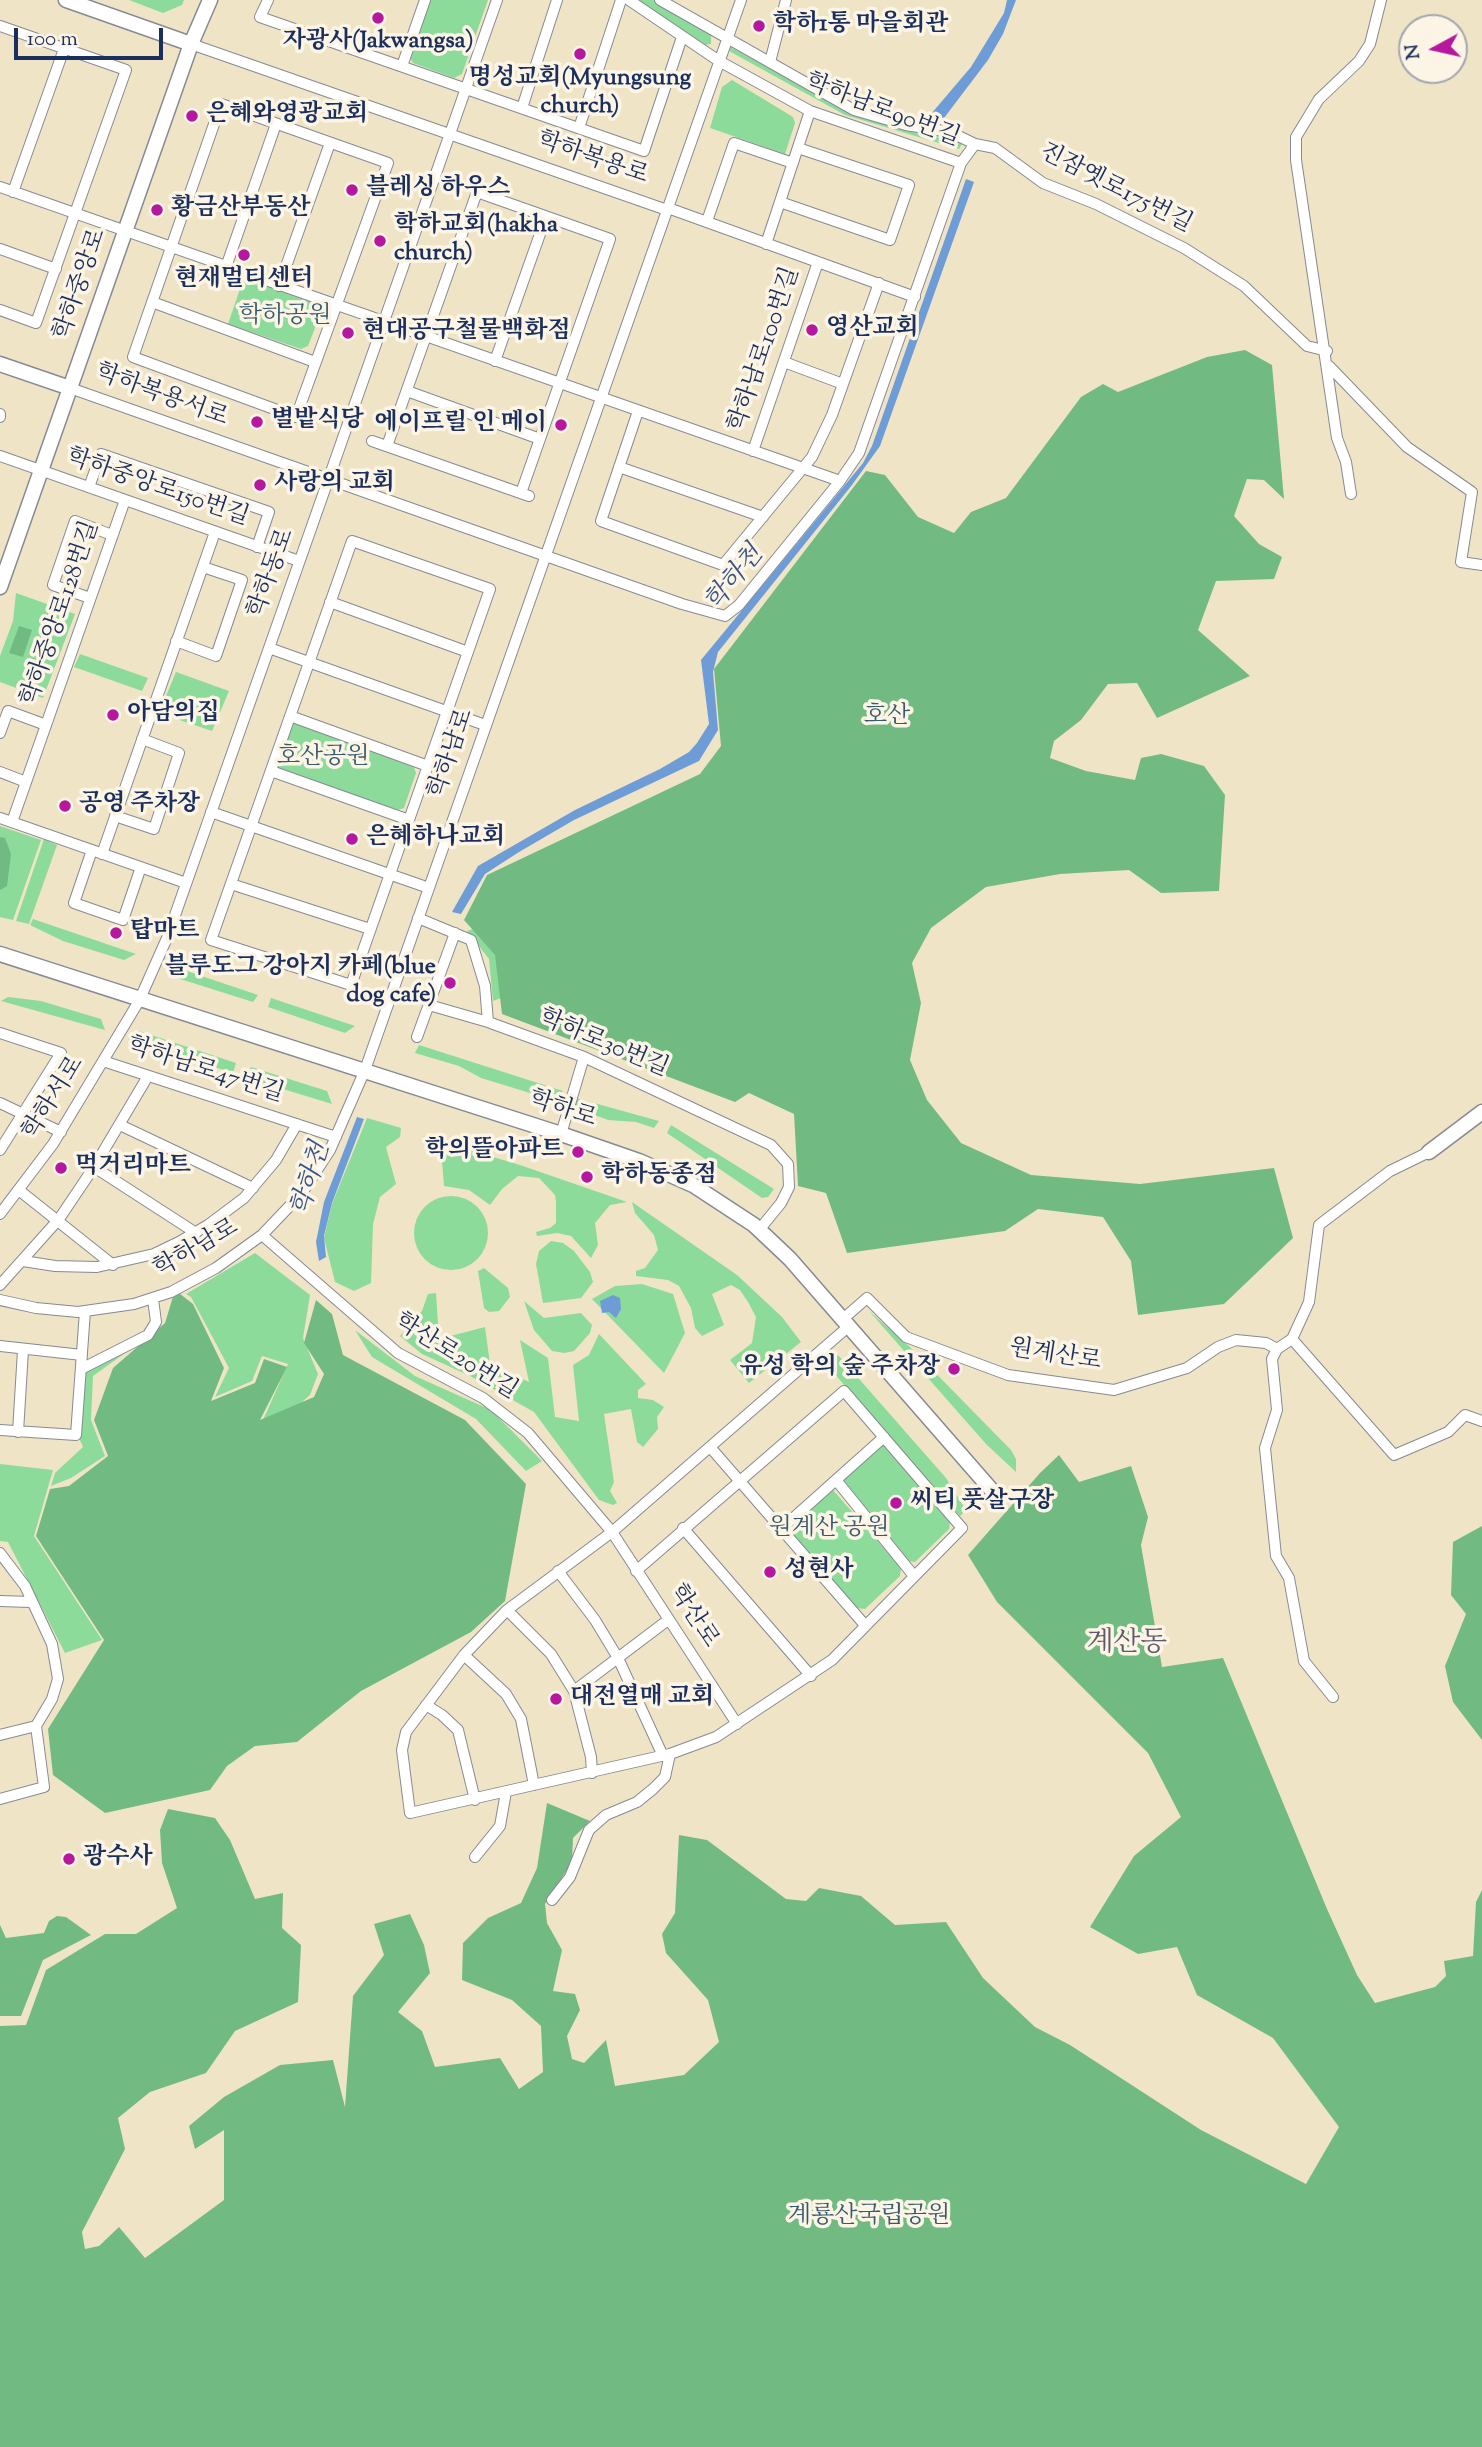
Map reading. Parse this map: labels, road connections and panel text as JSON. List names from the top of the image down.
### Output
{
  "streets": {
    "street": [
      "학하남로90번길",
      "학하복용로",
      "진잠옛로175번길",
      "학하중앙로",
      "학하남로100번길",
      "학하복용서로",
      "학하중앙로150번길",
      "학하동로",
      "학하중앙로128번길",
      "학하남로",
      "학하로30번길",
      "학하남로47번길",
      "학하서로",
      "학하로",
      "원계산로",
      "학산로20번길",
      "학산로"
    ]
  },
  "crossings": [
    ["학하남로90번길", "학하복용로"],
    ["학하남로90번길", "학하남로100번길"],
    ["학하남로90번길", "학하복용서로"],
    ["학하남로90번길", "학하남로"],
    ["학하복용로", "학하중앙로"],
    ["학하복용로", "학하남로100번길"],
    ["학하복용로", "학하동로"],
    ["학하복용로", "학하남로"],
    ["진잠옛로175번길", "학하남로"],
    ["학하중앙로", "학하남로100번길"],
    ["학하중앙로", "학하복용서로"],
    ["학하중앙로", "학하중앙로150번길"],
    ["학하남로100번길", "학하동로"],
    ["학하남로100번길", "학하남로"],
    ["학하복용서로", "학하동로"],
    ["학하복용서로", "학하남로"],
    ["학하중앙로150번길", "학하동로"],
    ["학하중앙로150번길", "학하중앙로128번길"],
    ["학하동로", "학하서로"],
    ["학하동로", "학하로"],
    ["학하남로", "학하로"],
    ["학하남로", "학산로20번길"],
    ["학하로30번길", "학하로"],
    ["학하남로47번길", "학하서로"],
    ["학하서로", "학하로"],
    ["학하로", "원계산로"],
    ["학산로20번길", "학산로"]
  ],
  "districts": ["계산동"],
  "water": ["학하천"],
  "parks": [
    "학하공원",
    "호산",
    "호산공원",
    "원계산 공원",
    "계룡산국립공원"
  ],
  "places": [
    "자광사(Jakwangsa)",
    "학하1통 마을회관",
    "명성교회(Myungsung church)",
    "은혜와영광교회",
    "블레싱 하우스",
    "황금산부동산",
    "학하교회(hakha church)",
    "현재멀티센터",
    "영산교회",
    "현대공구철물백화점",
    "별밭식당",
    "에이프릴 인 메이",
    "사랑의 교회",
    "아담의집",
    "공영 주차장",
    "은혜하나교회",
    "탑마트",
    "블루도그 강아지 카페(blue dog cafe)",
    "학의뜰아파트",
    "먹거리마트",
    "학하동종점",
    "유성 학의 숲 주차장",
    "씨티 풋살구장",
    "성현사",
    "대전열매 교회",
    "광수사"
  ],
  "scale_bar": "100 m",
  "north": "left"
}
